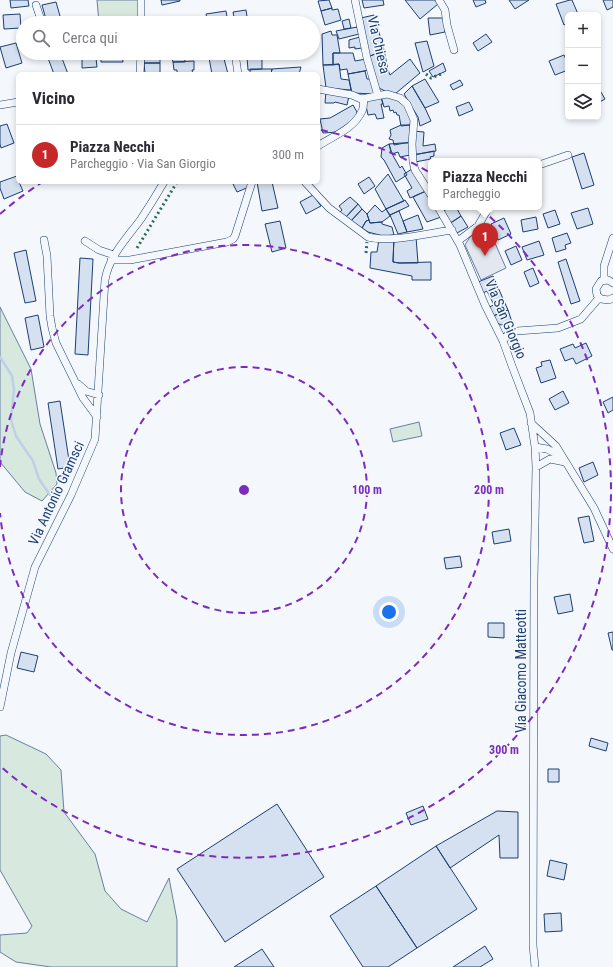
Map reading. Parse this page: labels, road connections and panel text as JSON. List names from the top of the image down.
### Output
{
  "streets": {
    "street": [
      "Via Chiesa",
      "Via San Giorgio",
      "Via Antonio Gramsci",
      "Via Giacomo Matteotti"
    ]
  },
  "crossings": [
    ["Via San Giorgio", "Via Giacomo Matteotti"]
  ],
  "page": {
    "map_buttons": ["+", "−"],
    "search": "Cerca qui",
    "heading": "Vicino",
    "list": [
      {
        "mark": "1",
        "name": "Piazza Necchi",
        "note": "Parcheggio · Via San Giorgio",
        "value": "300 m"
      }
    ],
    "popup": ["Piazza Necchi", "Parcheggio"],
    "pins": "1"
  },
  "rings": ["100 m", "200 m", "300 m"]
}
